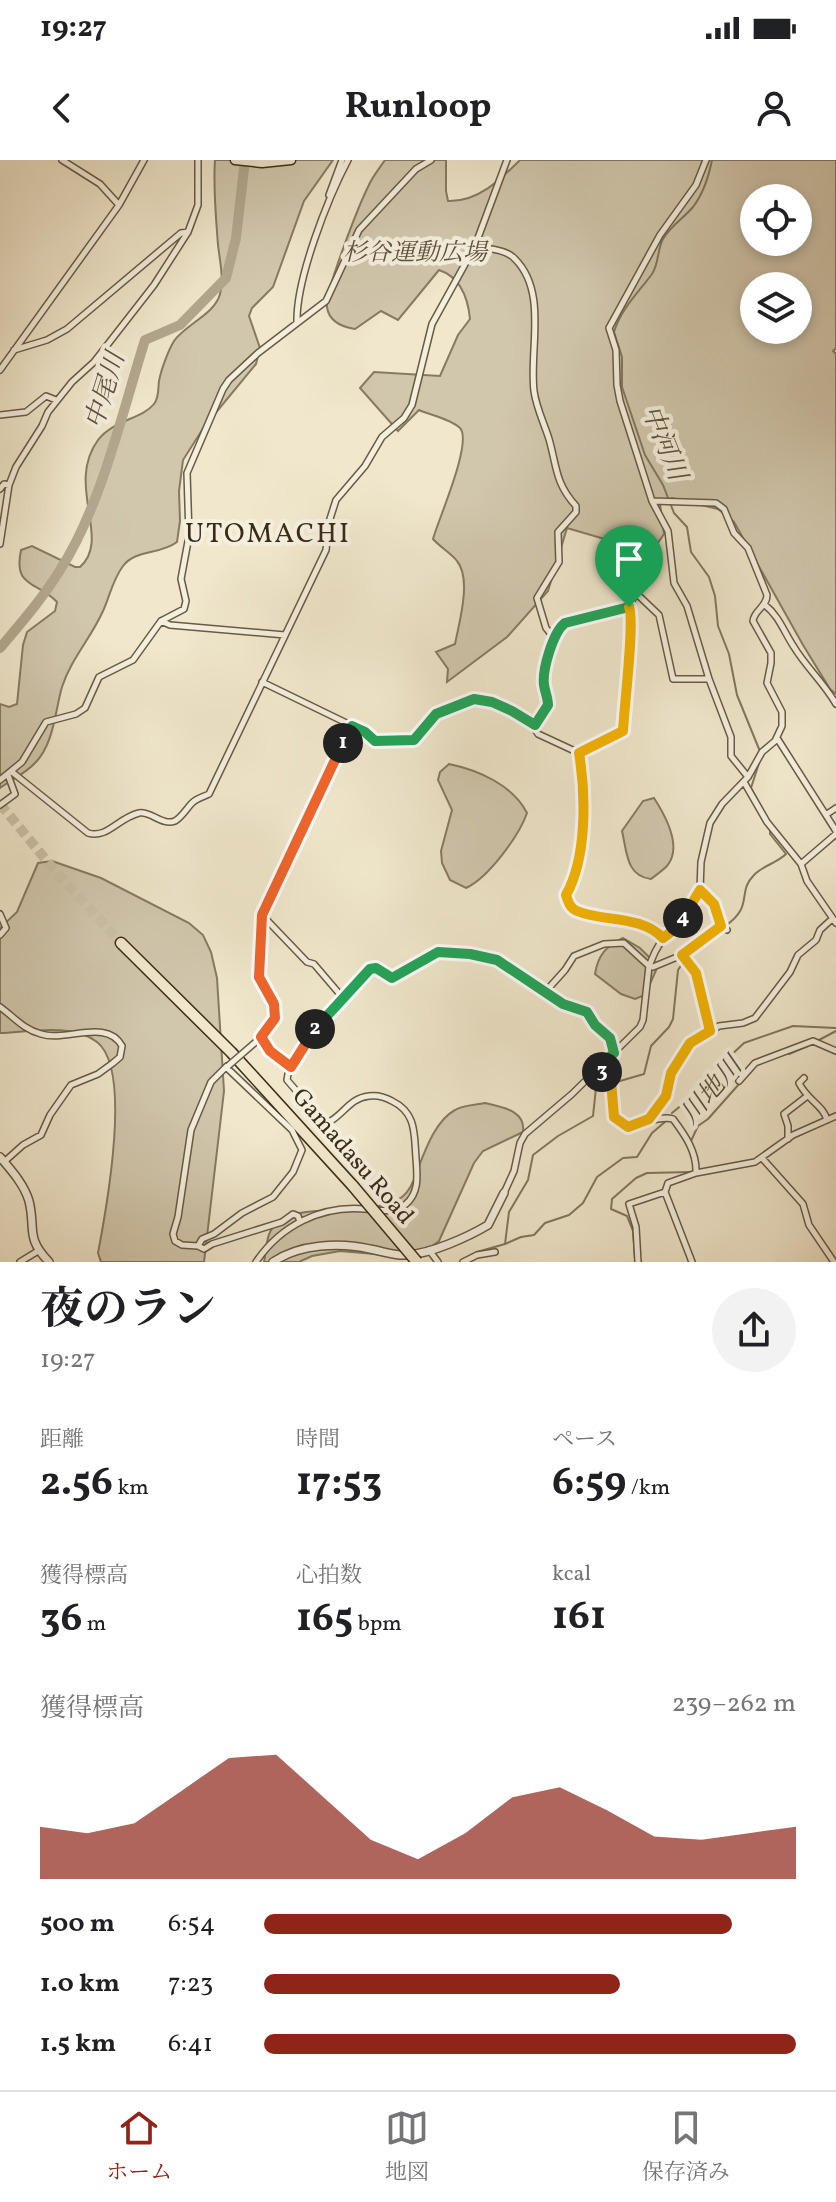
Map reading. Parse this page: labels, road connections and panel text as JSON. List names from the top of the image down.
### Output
{
  "streets": {
    "highway": ["Gamadasu Road"]
  },
  "districts": ["UTOMACHI"],
  "water": ["中尾川", "中河川", "川地川"],
  "parks": ["杉谷運動広場"],
  "page": {
    "status": "19:27",
    "header": "Runloop",
    "pins": [
      "1",
      "4",
      "2",
      "3"
    ],
    "heading": ["夜のラン", "19:27"],
    "stats": [
      ["距離", "2.56 km"],
      ["時間", "17:53"],
      ["ペース", "6:59 /km"],
      ["獲得標高", "36 m"],
      ["心拍数", "165 bpm"],
      ["kcal", "161"]
    ],
    "chart": ["獲得標高", "239–262 m"],
    "list": [
      {
        "name": "500 m",
        "note": "6:54"
      },
      {
        "name": "1.0 km",
        "note": "7:23"
      },
      {
        "name": "1.5 km",
        "note": "6:41"
      }
    ],
    "tabs": ["ホーム", "地図", "保存済み"]
  }
}
